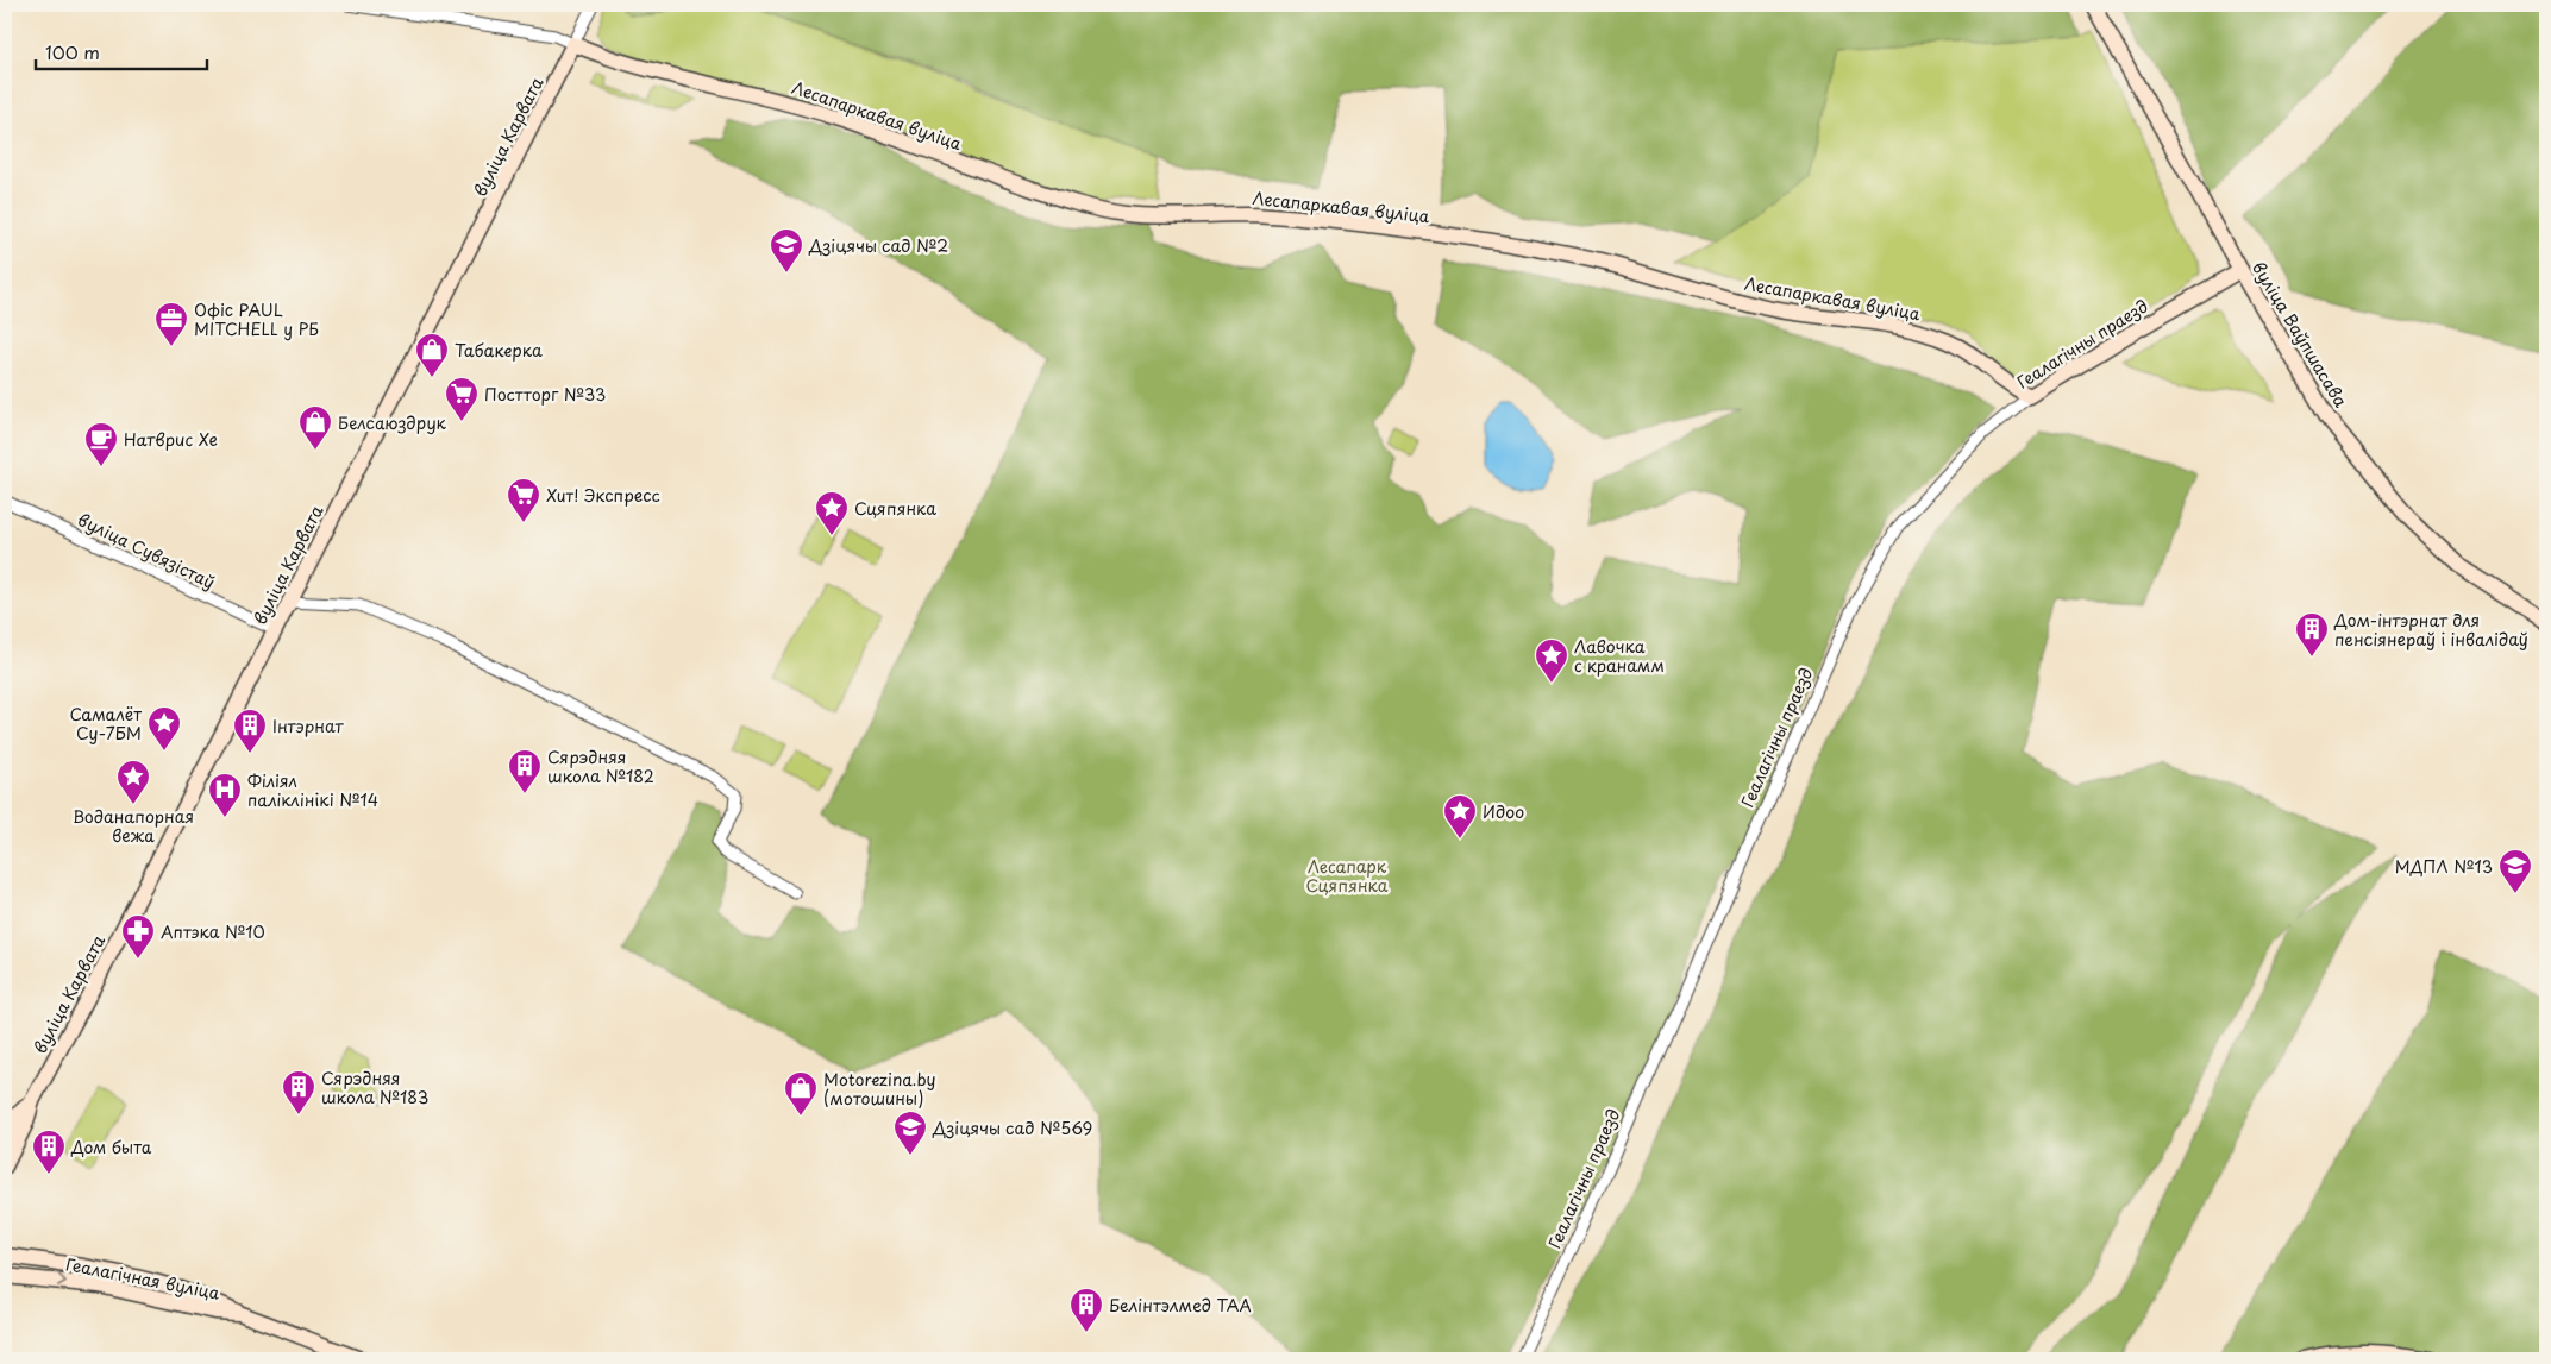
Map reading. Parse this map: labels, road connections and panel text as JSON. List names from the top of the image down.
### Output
{
  "streets": {
    "street": [
      "Лесапаркавая вуліца",
      "вуліца Карвата",
      "вуліца Ваўпшасава",
      "Геалагічны праезд",
      "вуліца Сувязістаў",
      "Геалагічная вуліца"
    ]
  },
  "crossings": [
    ["Лесапаркавая вуліца", "вуліца Карвата"],
    ["Лесапаркавая вуліца", "Геалагічны праезд"],
    ["вуліца Карвата", "вуліца Сувязістаў"],
    ["вуліца Ваўпшасава", "Геалагічны праезд"]
  ],
  "parks": ["Лесапарк Сцяпянка"],
  "places": {
    "school or university": ["Дзіцячы сад №2", "МДПЛ №13", "Дзіцячы сад №569"],
    "office": ["Офіс PAUL MITCHELL у РБ"],
    "shop": ["Табакерка", "Белсаюздрук", "Motorezina.by (мотошины)"],
    "supermarket": ["Постторг №33", "Хит! Экспресс"],
    "cafe": ["Натврис Хе"],
    "place": [
      "Сцяпянка",
      "Лавочка с кранамм",
      "Самалёт Су-7БМ",
      "Воданапорная вежа",
      "Идоо"
    ],
    "building": [
      "Дом-інтэрнат для пенсіянераў і інвалідаў",
      "Інтэрнат",
      "Сярэдняя школа №182",
      "Сярэдняя школа №183",
      "Дом быта",
      "Белінтэлмед ТАА"
    ],
    "hospital": ["Філіял паліклінікі №14"],
    "pharmacy": ["Аптэка №10"]
  },
  "scale_bar": "100 m"
}
